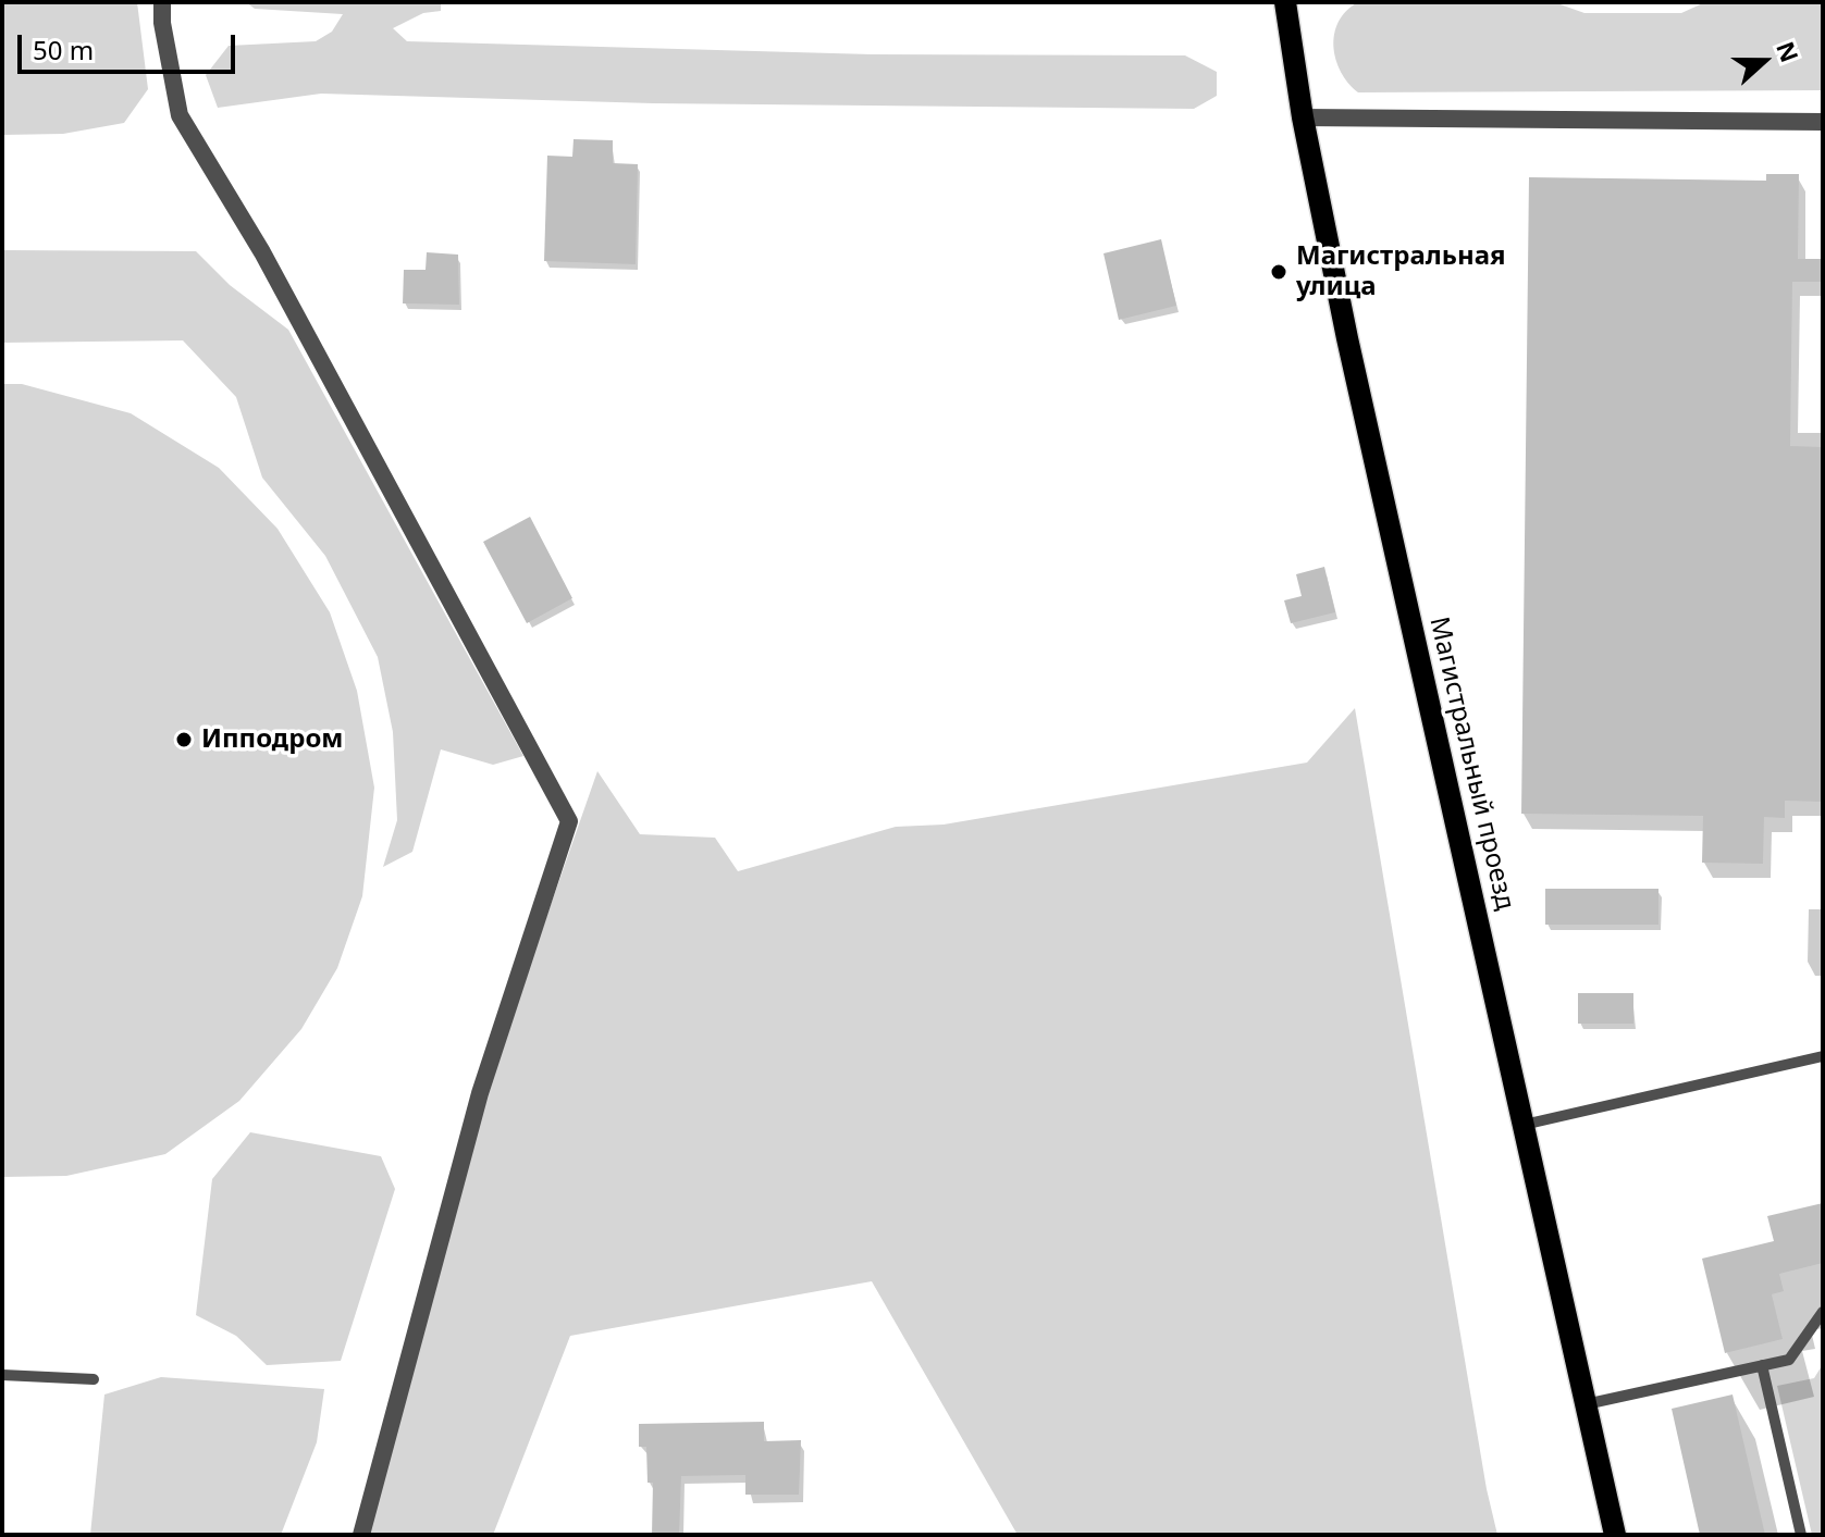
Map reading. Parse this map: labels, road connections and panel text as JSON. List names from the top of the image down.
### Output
{
  "streets": {
    "main road": ["Магистральный проезд"]
  },
  "places": ["Магистральная улица", "Ипподром"],
  "scale_bar": "50 m",
  "north": "right"
}
